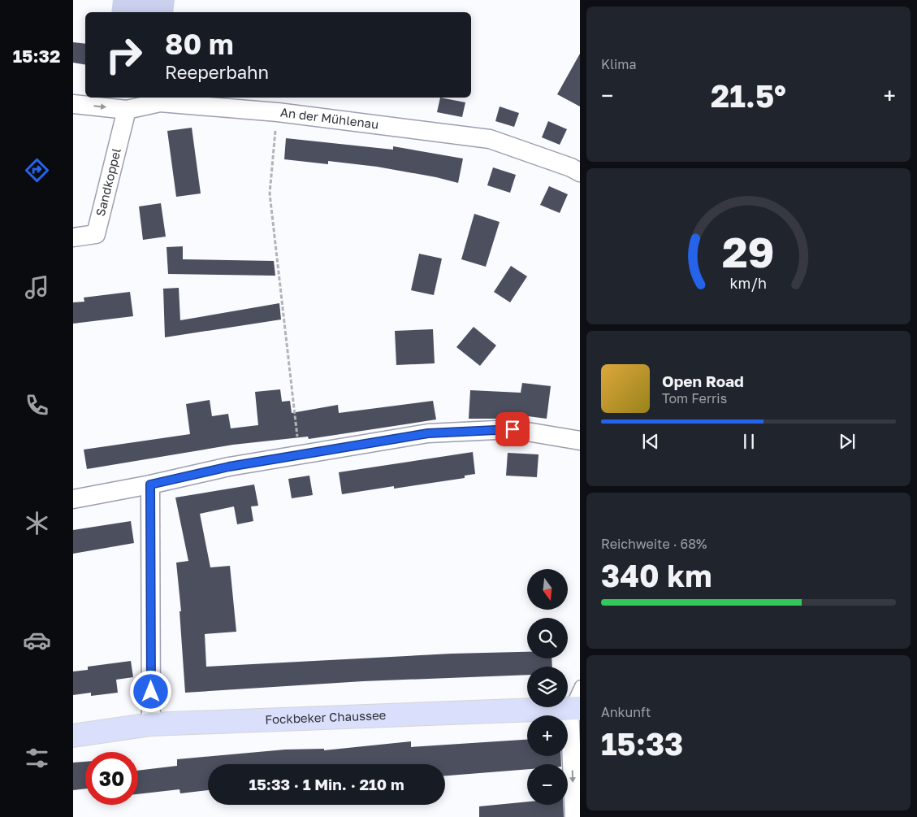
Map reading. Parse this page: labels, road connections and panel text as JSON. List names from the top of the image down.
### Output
{
  "streets": {
    "main road": ["Fockbeker Chaussee"],
    "street": ["An der Mühlenau", "Sandkoppel"]
  },
  "crossings": [
    ["An der Mühlenau", "Sandkoppel"]
  ],
  "north": "bottom",
  "page": {
    "tabs": "15:32",
    "tile": [
      "Klima",
      ["Reichweite · 68%", "340 km"],
      ["Ankunft", "15:33"]
    ],
    "turn": ["80 m", "Reeperbahn"],
    "heat": ["−", "21.5°", "+"],
    "song": ["Open Road", "Tom Ferris"],
    "map_buttons": ["+", "−"],
    "limit": "30",
    "trip": "15:33 · 1 Min. · 210 m",
    "gauge": ["29", "km/h"]
  }
}
